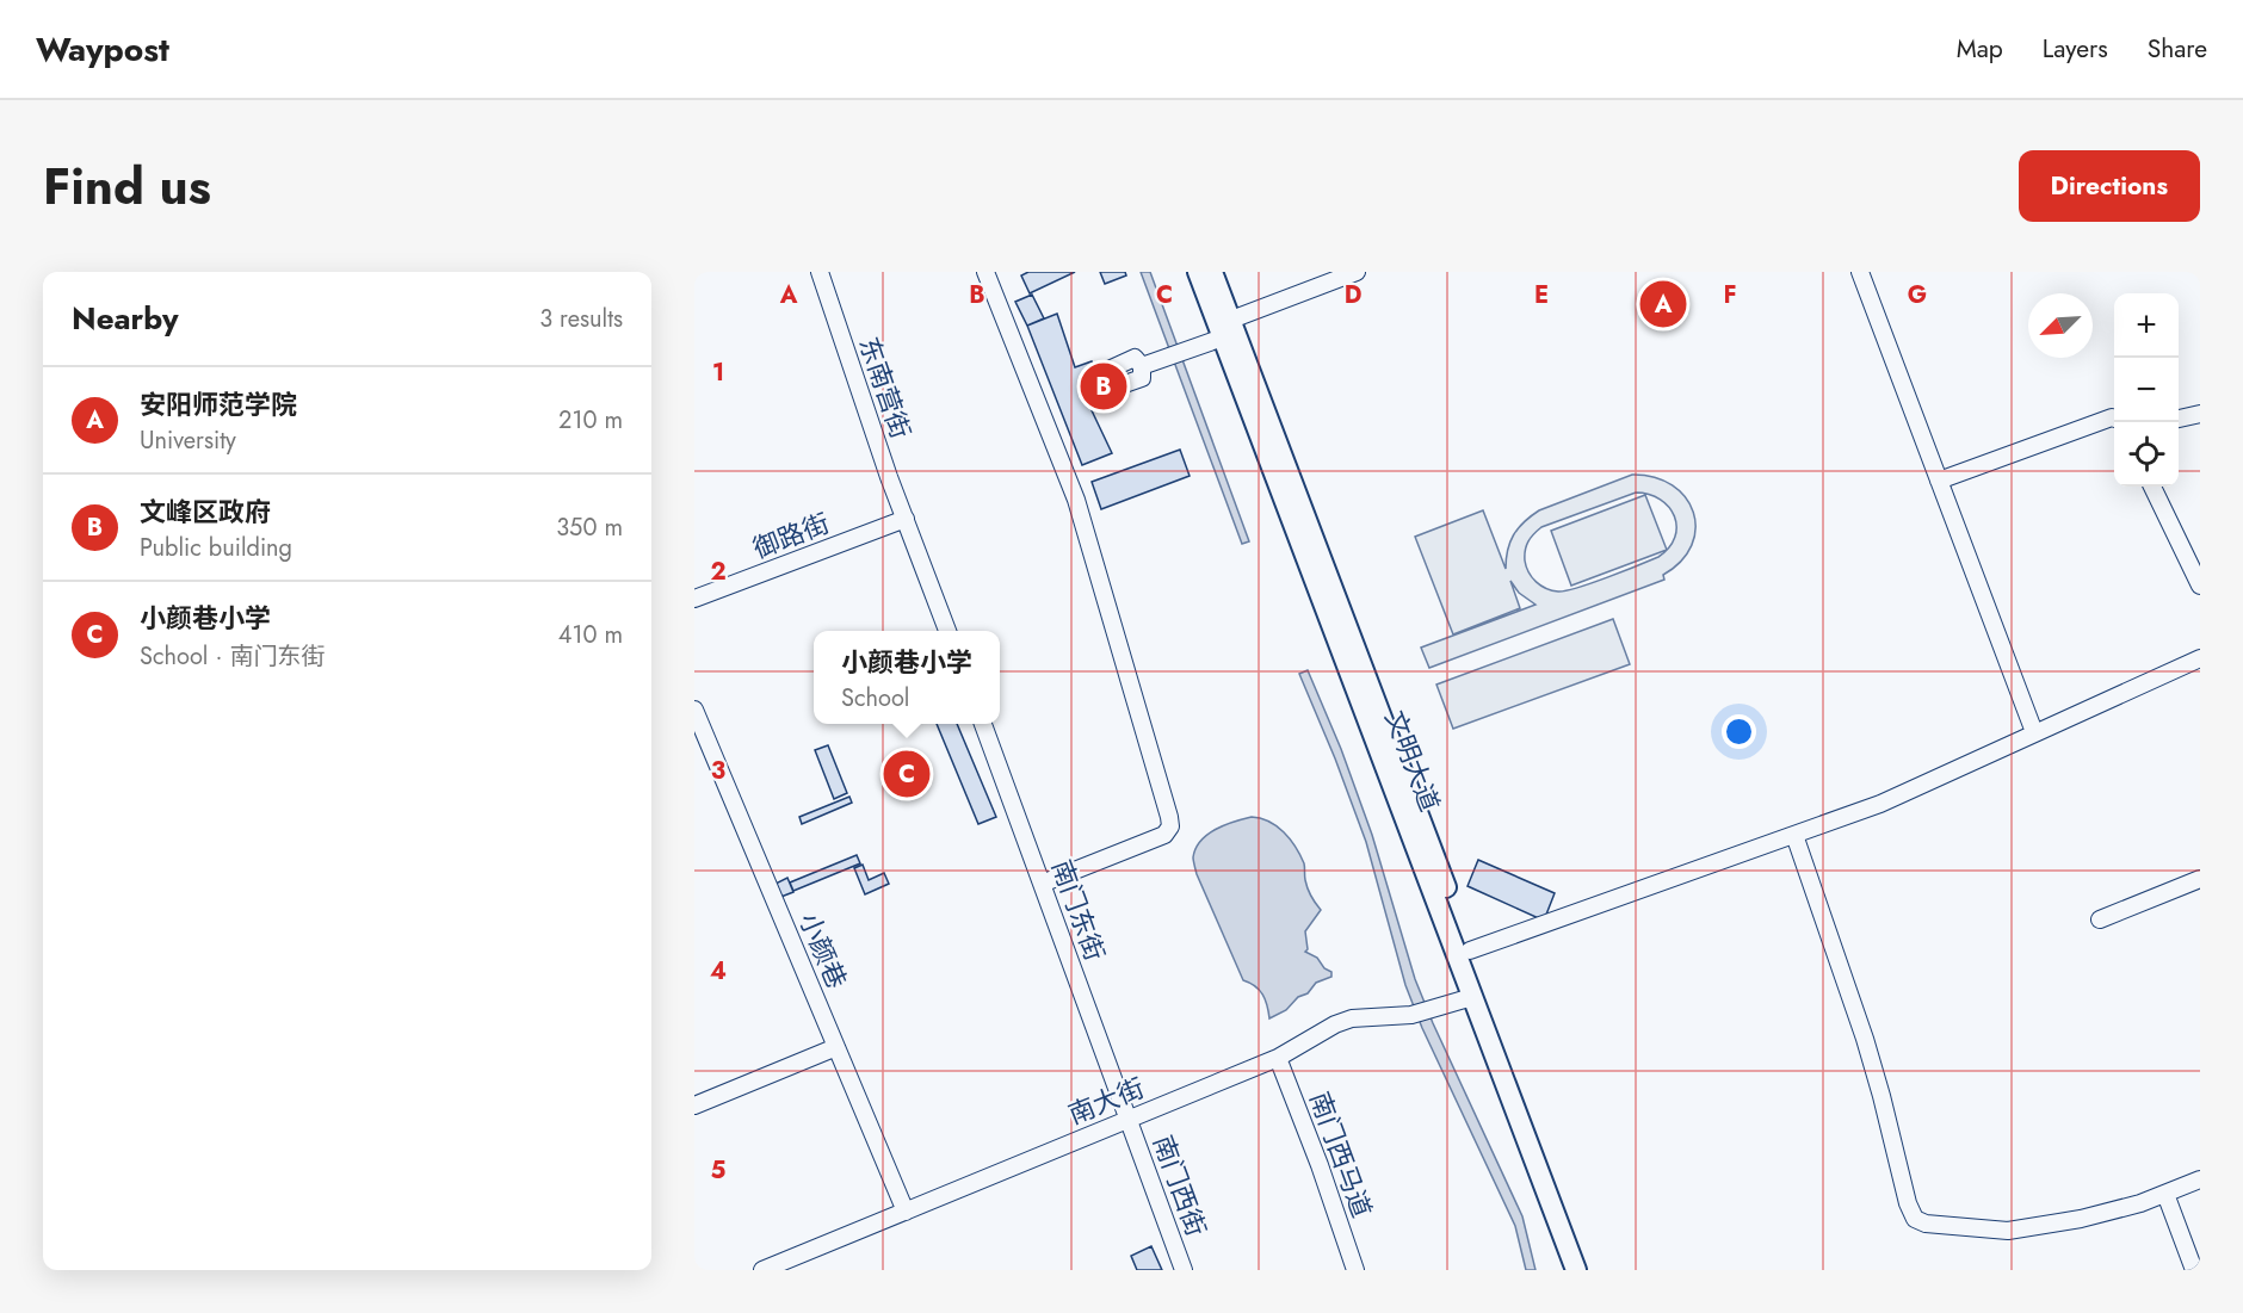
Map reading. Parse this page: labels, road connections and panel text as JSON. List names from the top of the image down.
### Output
{
  "streets": {
    "main road": ["文明大道"],
    "street": [
      "东南营街",
      "御路街",
      "南门东街",
      "小颜巷",
      "南大街",
      "南门西马道",
      "南门西街"
    ]
  },
  "crossings": [
    ["东南营街", "御路街"],
    ["文明大道", "南大街"],
    ["南门东街", "南大街"],
    ["南门东街", "南门西街"],
    ["小颜巷", "南大街"],
    ["南大街", "南门西马道"],
    ["南大街", "南门西街"]
  ],
  "north": "bottom left",
  "page": {
    "header": "Waypost",
    "nav": ["Map", "Layers", "Share"],
    "title": "Find us",
    "buttons": "Directions",
    "heading": ["Nearby", "3 results"],
    "pins": ["A", "B", "C"],
    "map_buttons": ["+", "−"],
    "list": [
      {
        "mark": "A",
        "name": "安阳师范学院",
        "note": "University",
        "value": "210 m"
      },
      {
        "mark": "B",
        "name": "文峰区政府",
        "note": "Public building",
        "value": "350 m"
      },
      {
        "mark": "C",
        "name": "小颜巷小学",
        "note": "School · 南门东街",
        "value": "410 m"
      }
    ],
    "popup": ["小颜巷小学", "School"]
  },
  "grid": {
    "columns": [
      "A",
      "B",
      "C",
      "D",
      "E",
      "F",
      "G"
    ],
    "rows": [
      "1",
      "2",
      "3",
      "4",
      "5"
    ]
  }
}
